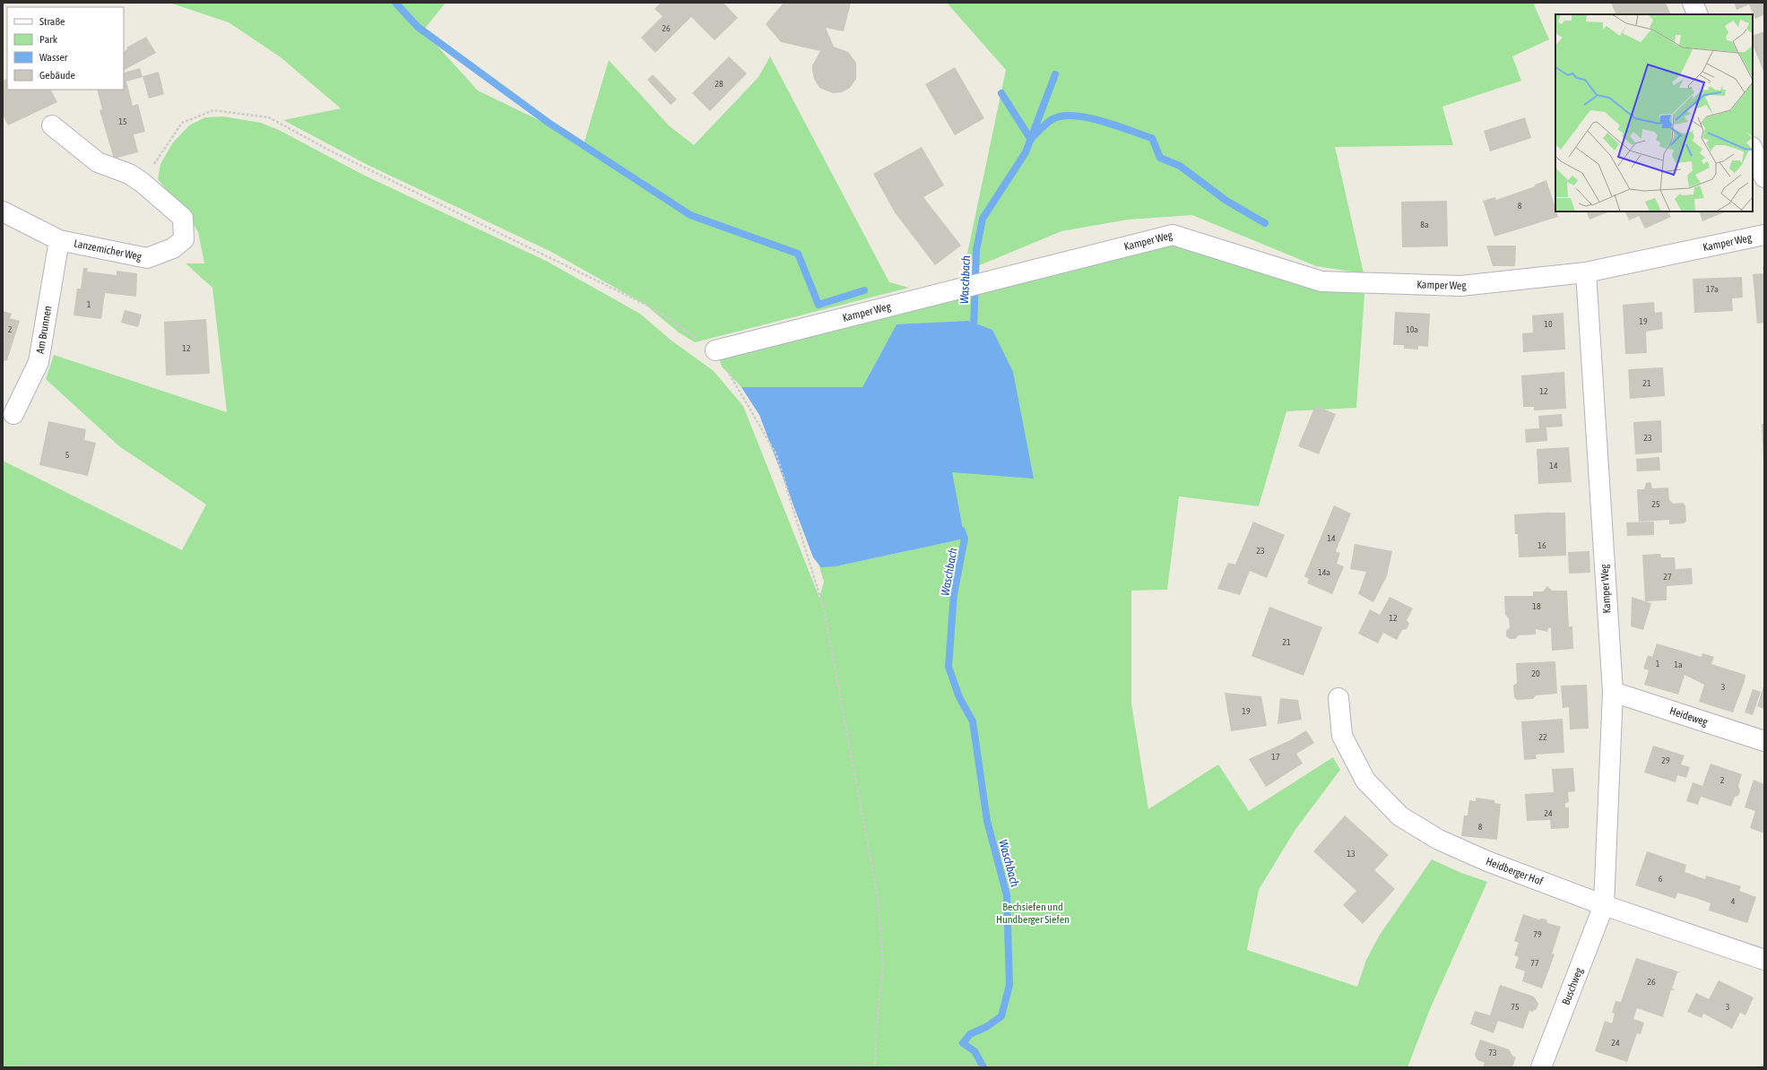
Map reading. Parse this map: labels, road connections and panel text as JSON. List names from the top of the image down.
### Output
{
  "streets": {
    "street": [
      "Kamper Weg",
      "Lanzemicher Weg",
      "Am Brunnen",
      "Heideweg",
      "Heidberger Hof",
      "Buschweg"
    ]
  },
  "crossings": [
    ["Kamper Weg", "Heideweg"],
    ["Kamper Weg", "Heidberger Hof"],
    ["Kamper Weg", "Buschweg"],
    ["Lanzemicher Weg", "Am Brunnen"],
    ["Heidberger Hof", "Buschweg"]
  ],
  "water": ["Waschbach"],
  "parks": ["Bechsiefen und Hundberger Siefen"],
  "house_numbers": [
    "26",
    "28",
    "15",
    "8",
    "8a",
    "17a",
    "1",
    "19",
    "10",
    "2",
    "10a",
    "12",
    "21",
    "12",
    "23",
    "5",
    "14",
    "25",
    "14",
    "16",
    "23",
    "14a",
    "27",
    "18",
    "12",
    "21",
    "1",
    "1a",
    "20",
    "3",
    "19",
    "22",
    "17",
    "29",
    "2",
    "24",
    "8",
    "13",
    "6",
    "4",
    "79",
    "77",
    "26",
    "75",
    "3",
    "24",
    "73"
  ],
  "legend": [
    "Straße",
    "Park",
    "Wasser",
    "Gebäude"
  ]
}
